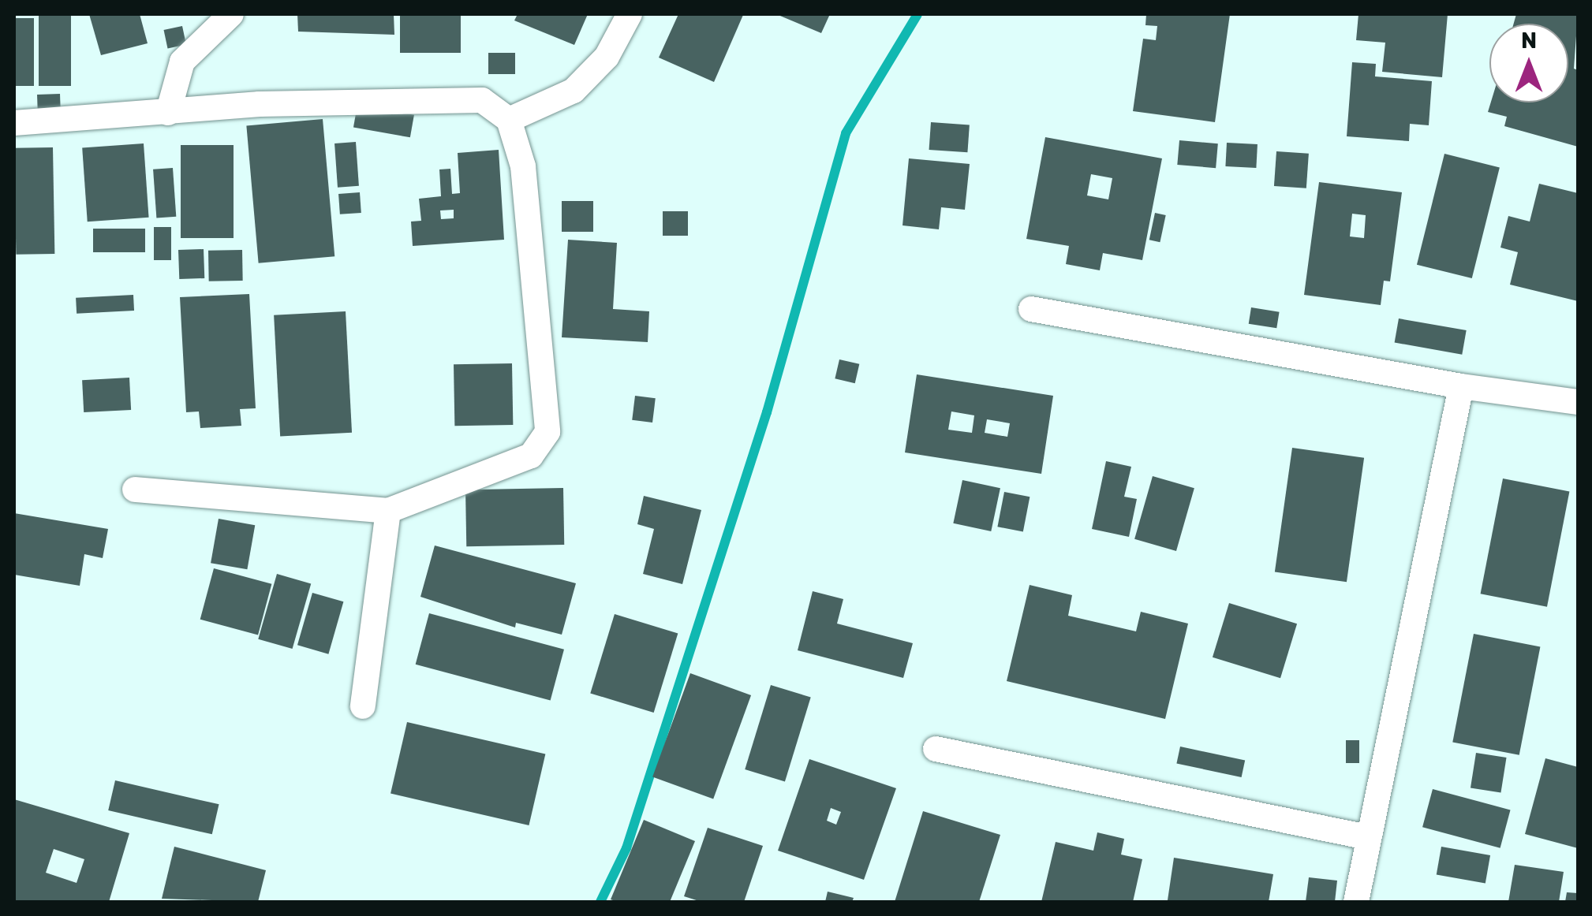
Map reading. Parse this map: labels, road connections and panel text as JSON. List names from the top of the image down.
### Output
{
  "north": "top"
}
